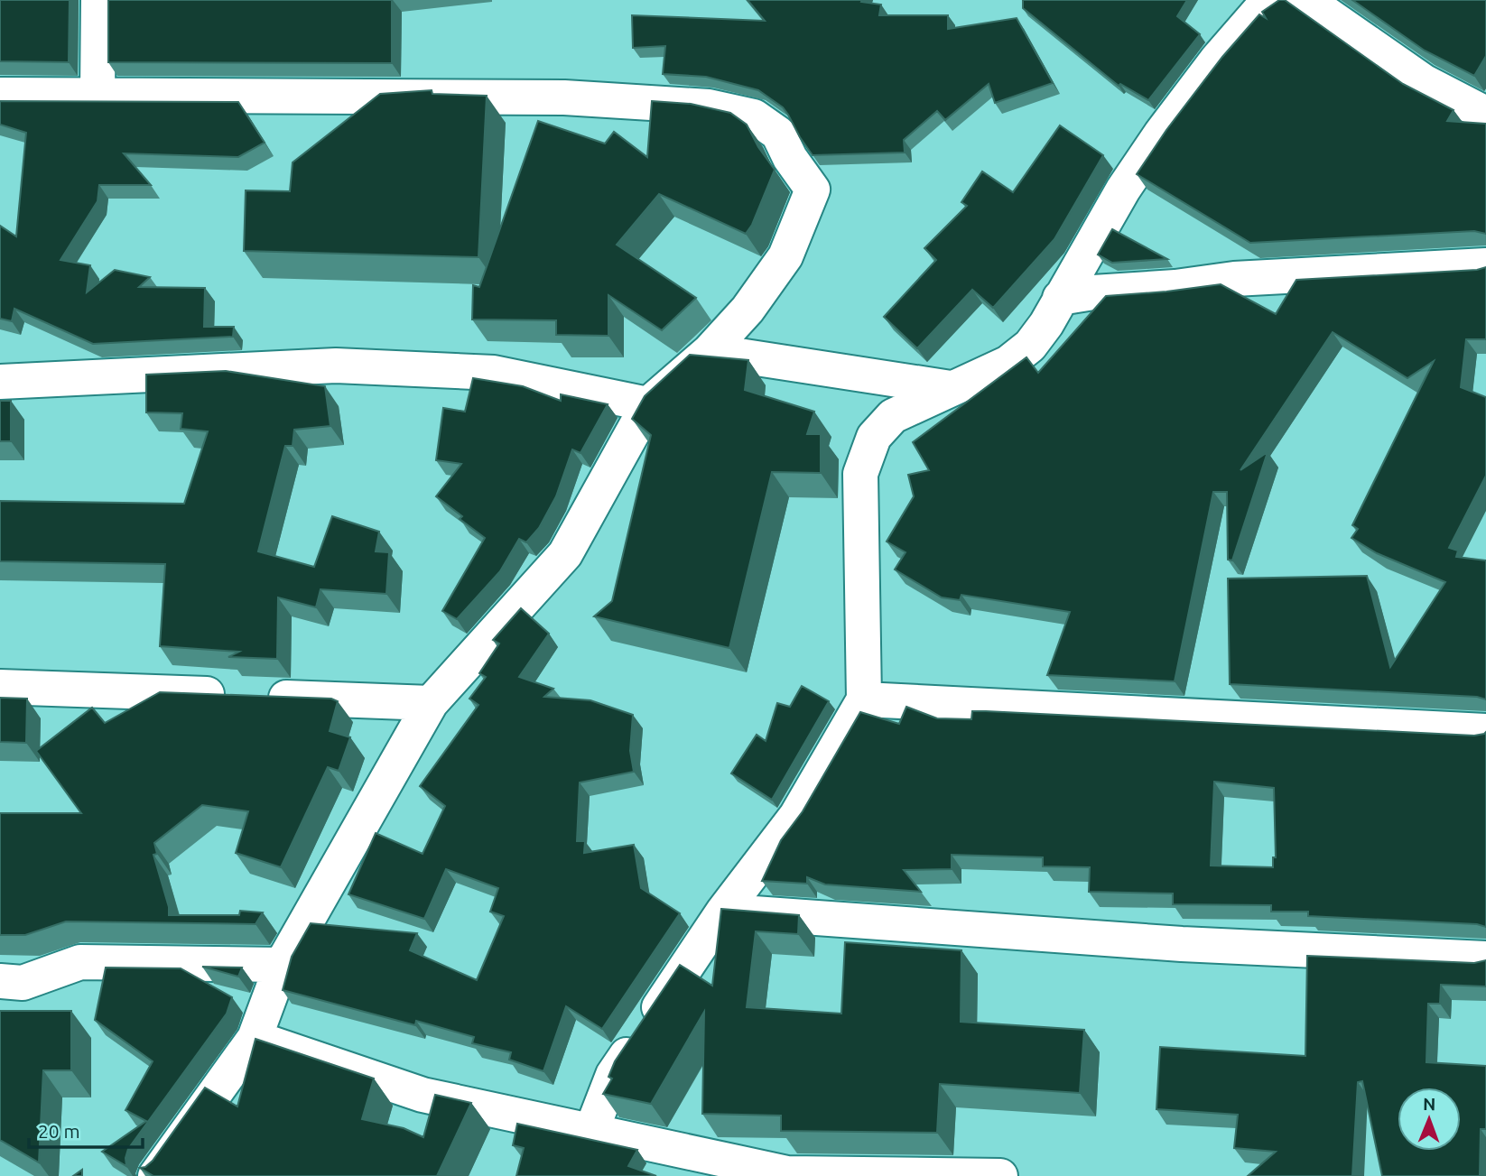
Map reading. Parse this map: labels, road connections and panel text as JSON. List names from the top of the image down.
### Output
{
  "scale_bar": "20 m",
  "north": "top"
}
